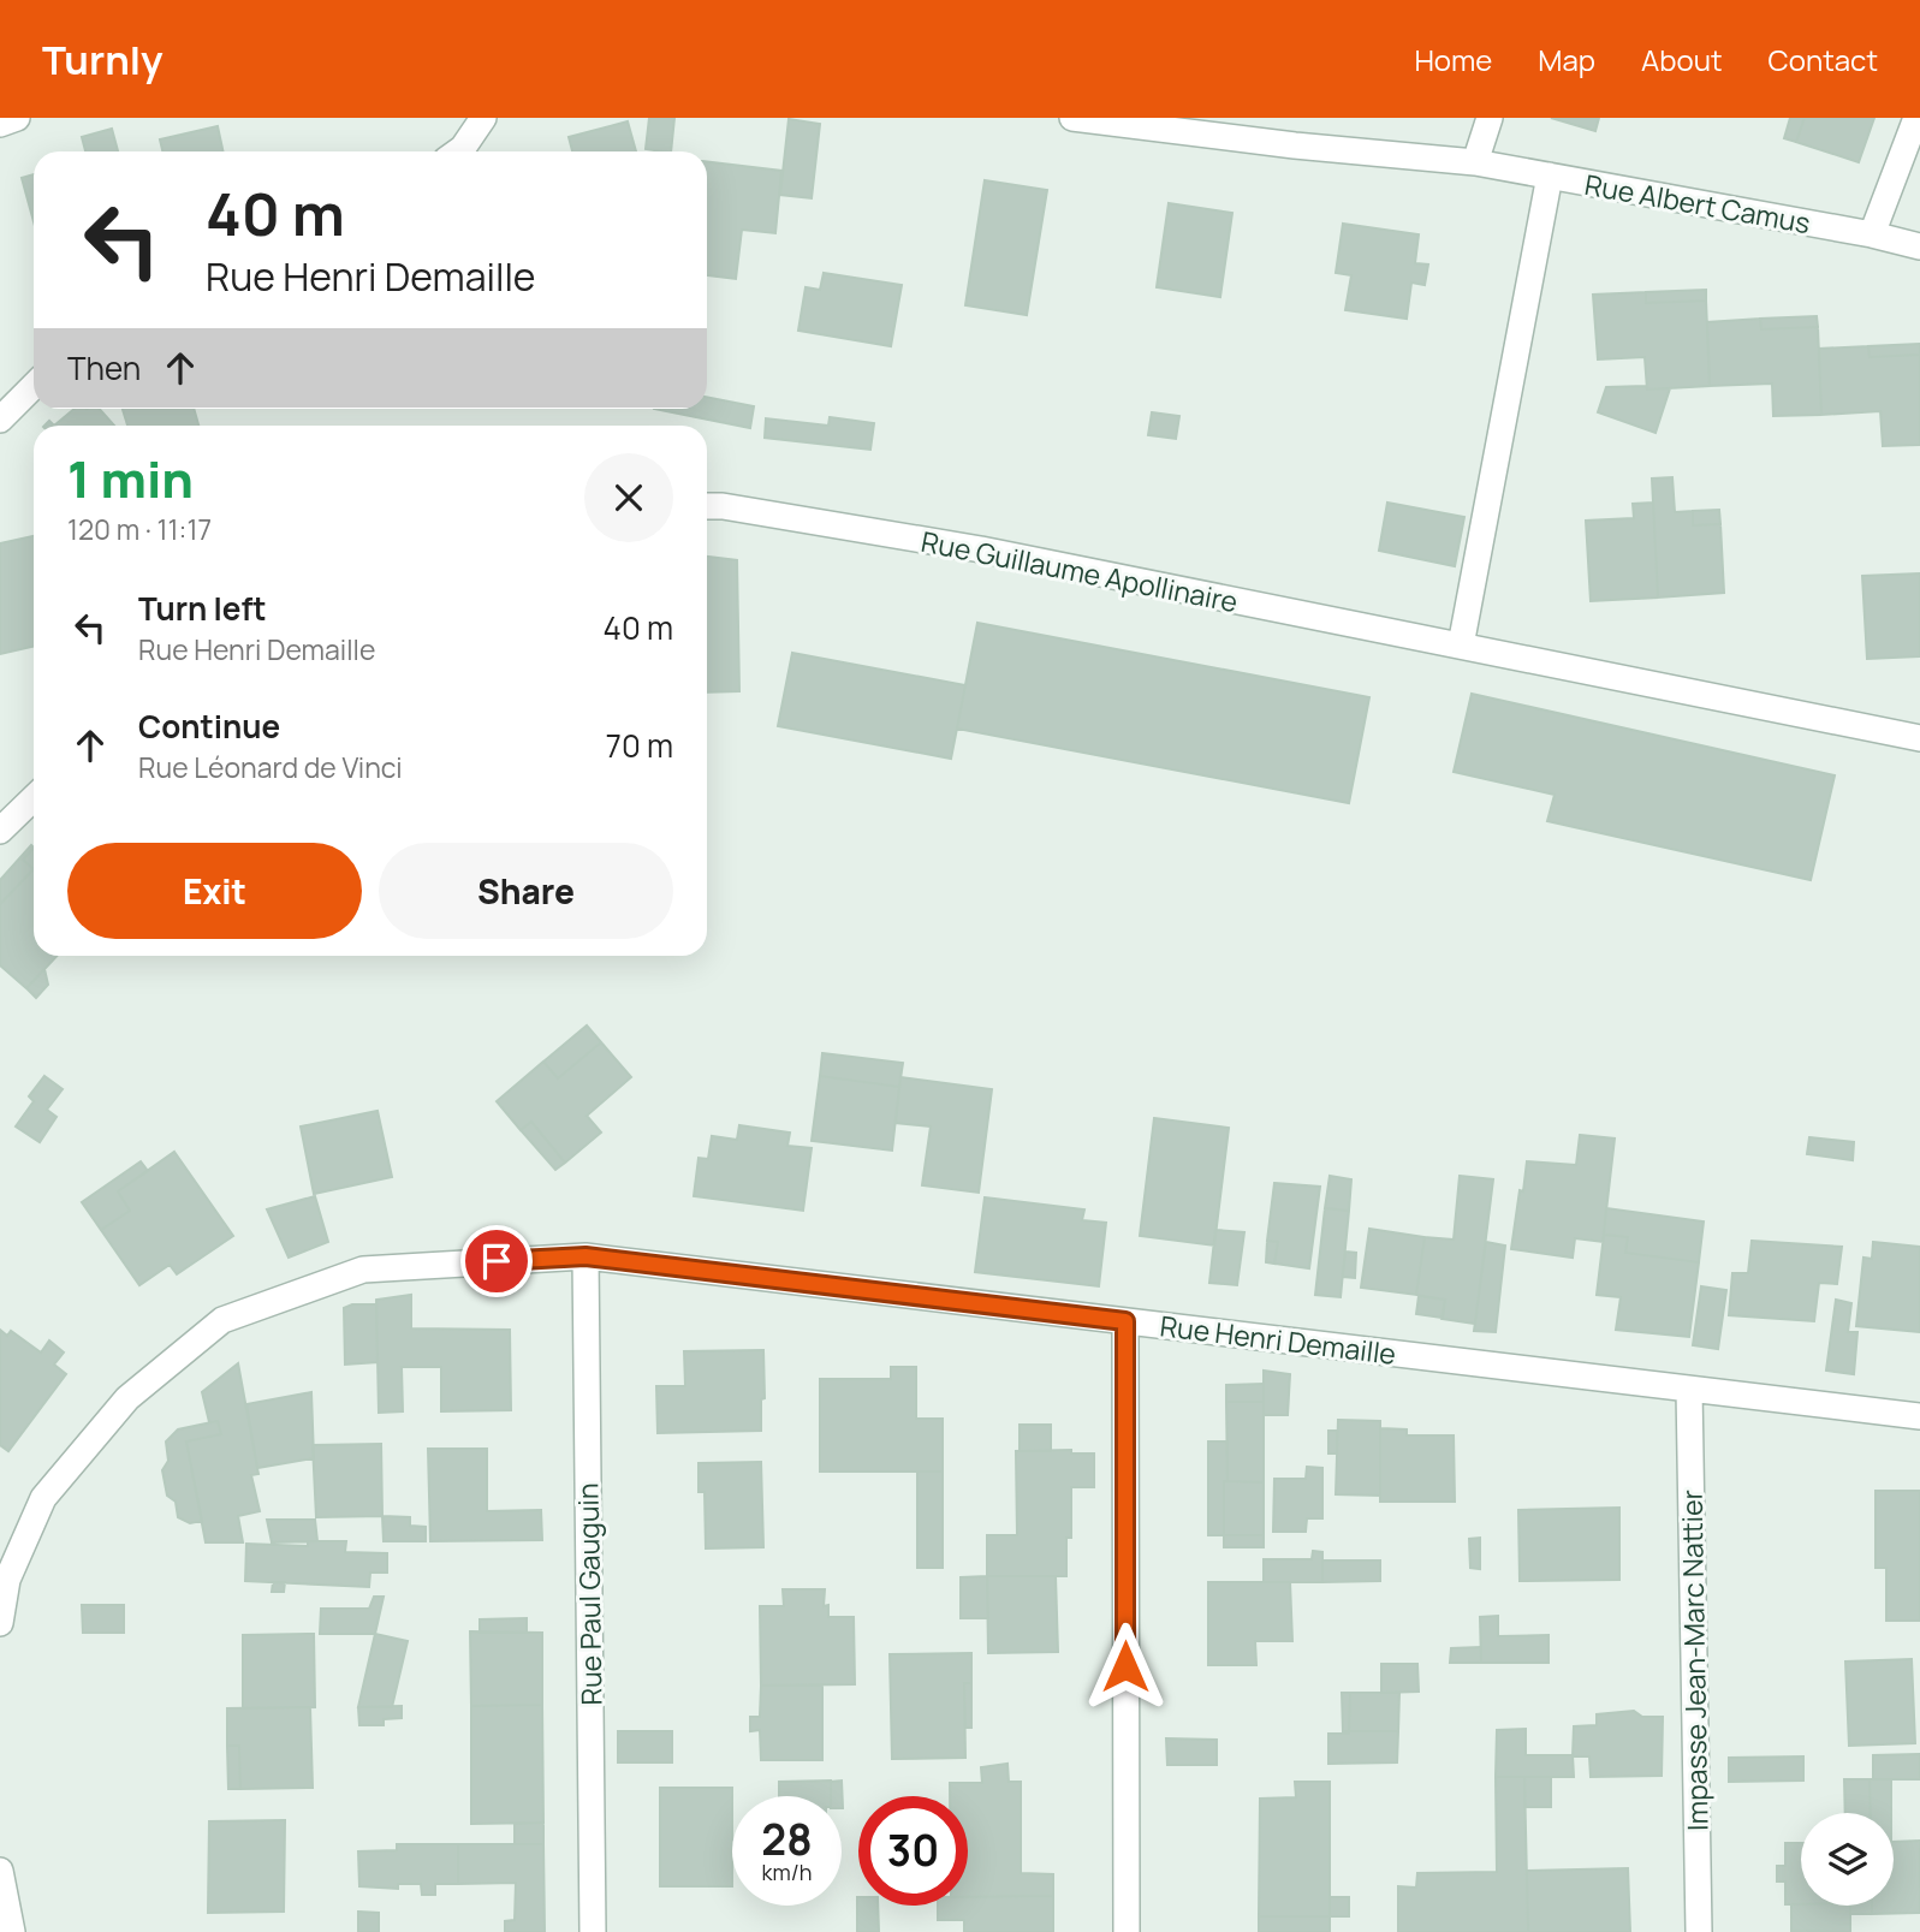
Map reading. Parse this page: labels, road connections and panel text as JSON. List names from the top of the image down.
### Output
{
  "streets": {
    "street": [
      "Rue Albert Camus",
      "Rue Guillaume Apollinaire",
      "Rue Henri Demaille",
      "Rue Paul Gauguin",
      "Impasse Jean-Marc Nattier"
    ]
  },
  "crossings": [
    ["Rue Henri Demaille", "Rue Paul Gauguin"],
    ["Rue Henri Demaille", "Impasse Jean-Marc Nattier"]
  ],
  "page": {
    "header": "Turnly",
    "nav": [
      "Home",
      "Map",
      "About",
      "Contact"
    ],
    "turn": ["40 m", "Rue Henri Demaille"],
    "then": "Then",
    "heading": ["1 min", "120 m · 11:17"],
    "list": [
      {
        "name": "Turn left",
        "note": "Rue Henri Demaille",
        "value": "40 m"
      },
      {
        "name": "Continue",
        "note": "Rue Léonard de Vinci",
        "value": "70 m"
      }
    ],
    "buttons": ["Exit", "Share"],
    "speed": "28 km/h",
    "limit": "30"
  }
}
